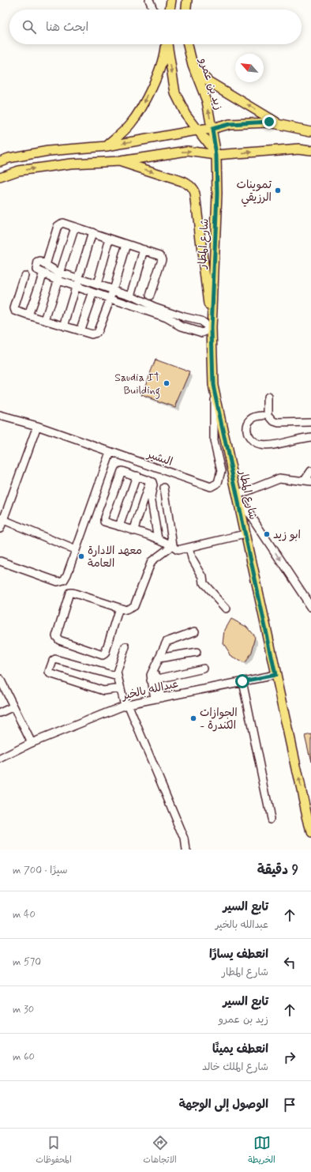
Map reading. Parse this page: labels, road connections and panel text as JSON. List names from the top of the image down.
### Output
{
  "streets": {
    "main road": ["زيد بن عمرو", "شارع المطار"],
    "street": ["البشير", "عبدالله بالخير"]
  },
  "crossings": [
    ["زيد بن عمرو", "شارع المطار"],
    ["شارع المطار", "البشير"],
    ["شارع المطار", "عبدالله بالخير"]
  ],
  "places": [
    "تموينات الرزيقي",
    "Saudia IT Building",
    "ابو زيد",
    "معهد الادارة العامة",
    "الجوازات - الكندرة"
  ],
  "north": "top left",
  "page": {
    "search": "ابحث هنا",
    "heading": ["9 دقيقة", "سيرًا · 700 m"],
    "list": [
      ["تابع السير", "عبدالله بالخير", "40 m"],
      ["انعطف يسارًا", "شارع المطار", "570 m"],
      ["تابع السير", "زيد بن عمرو", "30 m"],
      ["انعطف يمينًا", "شارع الملك خالد", "60 m"],
      "الوصول إلى الوجهة"
    ],
    "nav": ["الخريطة", "الاتجاهات", "المحفوظات"]
  }
}
